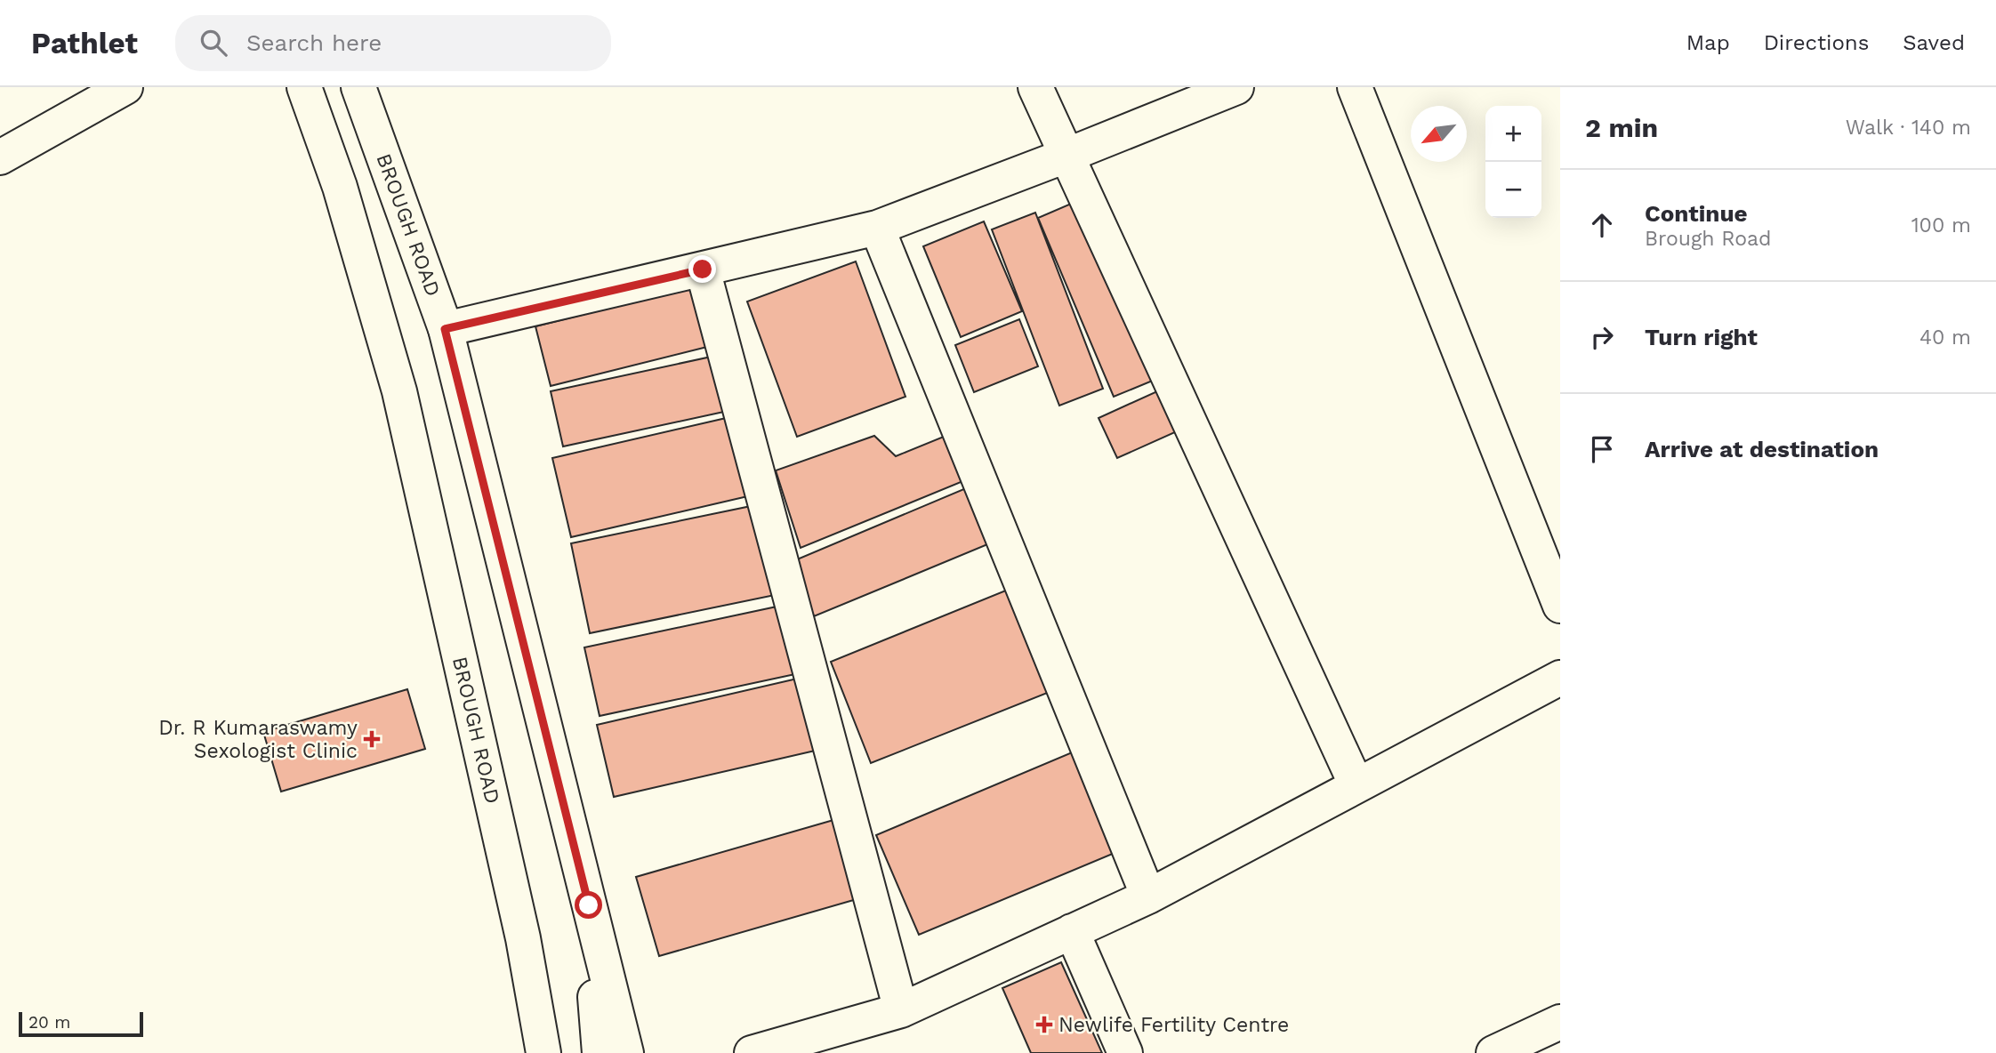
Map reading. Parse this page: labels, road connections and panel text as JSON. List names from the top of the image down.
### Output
{
  "streets": {
    "street": ["BROUGH ROAD"]
  },
  "places": {
    "health": ["Dr. R Kumaraswamy Sexologist Clinic", "Newlife Fertility Centre"]
  },
  "scale_bar": "20 m",
  "north": "bottom left",
  "page": {
    "header": "Pathlet",
    "search": "Search here",
    "nav": ["Map", "Directions", "Saved"],
    "heading": ["2 min", "Walk · 140 m"],
    "map_buttons": ["+", "−"],
    "list": [
      ["Continue", "Brough Road", "100 m"],
      ["Turn right", "40 m"],
      "Arrive at destination"
    ],
    "scale": "20 m"
  }
}
